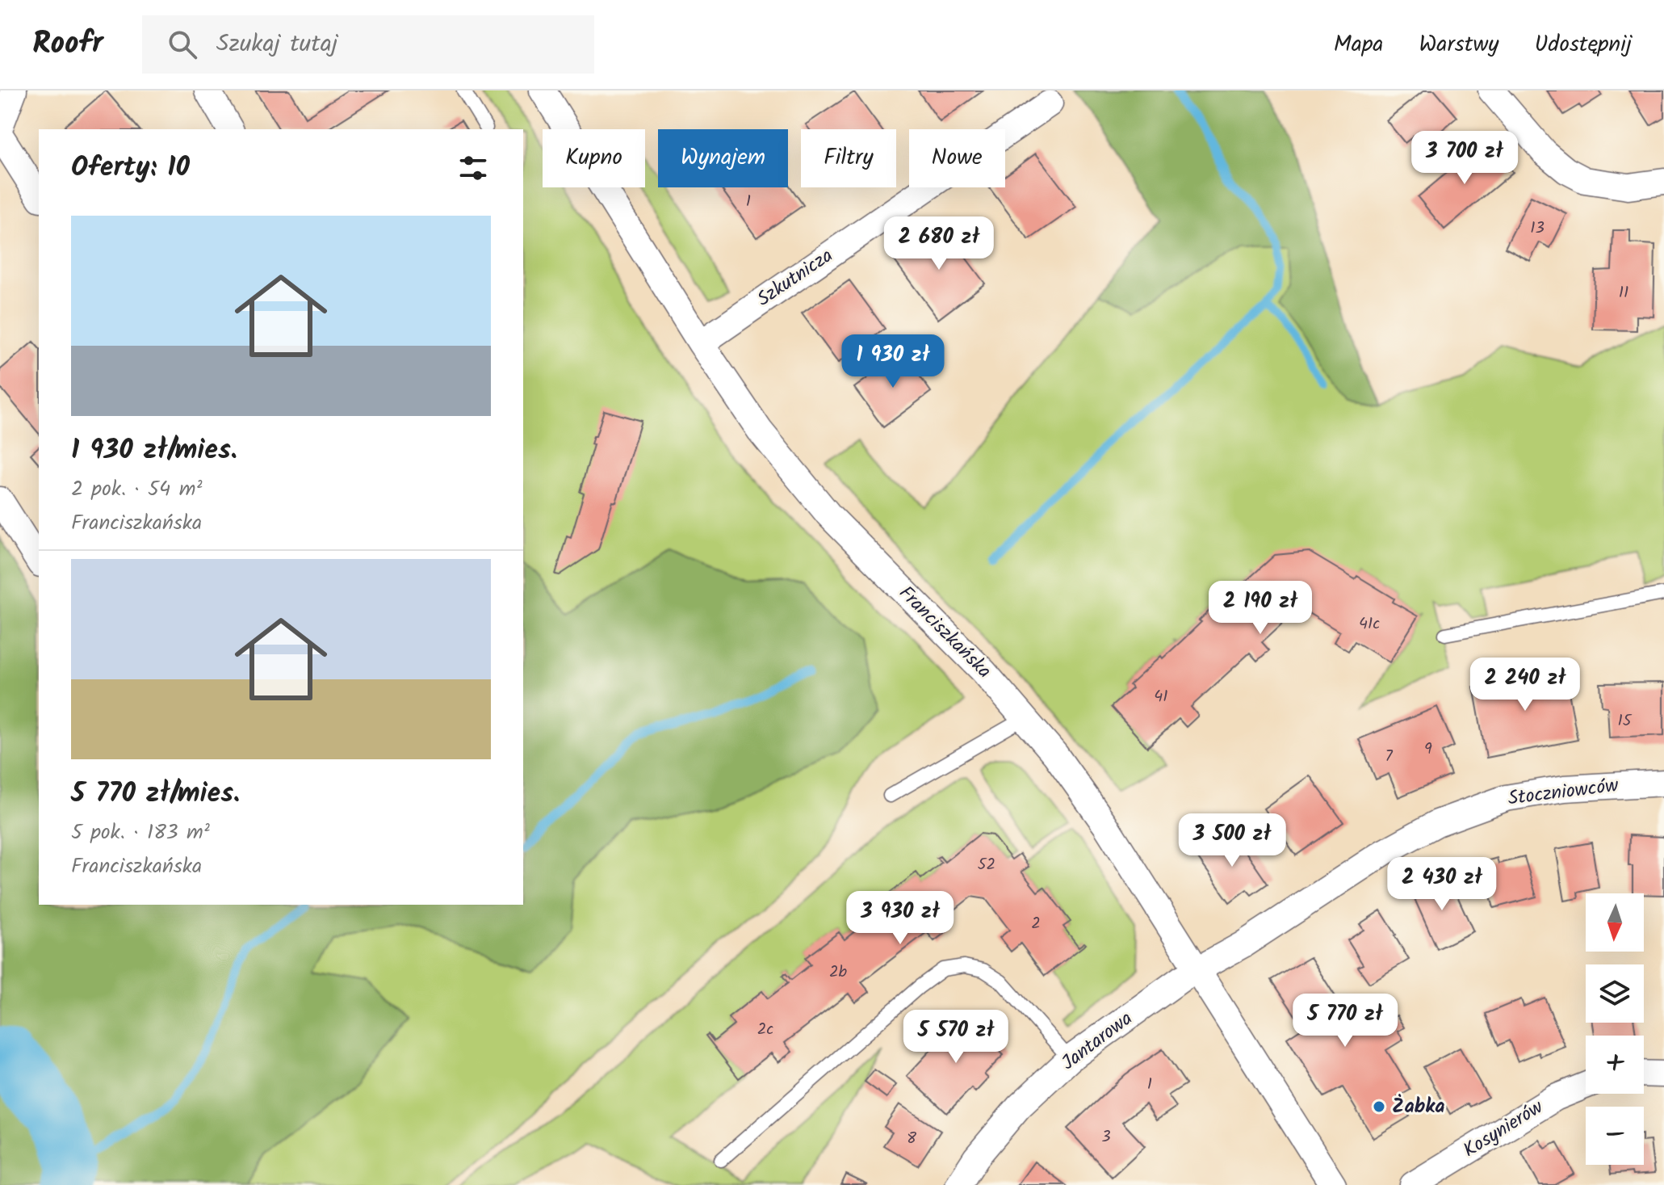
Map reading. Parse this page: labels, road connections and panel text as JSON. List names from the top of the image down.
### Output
{
  "streets": {
    "street": [
      "Szkutnicza",
      "Franciszkańska",
      "Stoczniowców",
      "Jantarowa",
      "Kosynierów"
    ]
  },
  "crossings": [
    ["Szkutnicza", "Franciszkańska"],
    ["Franciszkańska", "Stoczniowców"],
    ["Franciszkańska", "Jantarowa"],
    ["Stoczniowców", "Jantarowa"]
  ],
  "places": ["Żabka"],
  "house_numbers": [
    "1",
    "13",
    "11",
    "41c",
    "41",
    "15",
    "9",
    "7",
    "52",
    "2",
    "2b",
    "2c",
    "1",
    "3",
    "8"
  ],
  "north": "bottom",
  "page": {
    "header": "Roofr",
    "search": "Szukaj tutaj",
    "nav": ["Mapa", "Warstwy", "Udostępnij"],
    "chip": [
      "Kupno",
      "Wynajem",
      "Filtry",
      "Nowe"
    ],
    "heading": "Oferty: 10",
    "price": [
      "3 700 zł",
      "2 680 zł",
      "1 930 zł",
      "2 190 zł",
      "2 240 zł",
      "3 500 zł",
      "2 430 zł",
      "3 930 zł",
      "5 770 zł",
      "5 570 zł"
    ],
    "list": [
      {
        "name": "1 930 zł/mies.",
        "note": "2 pok. · 54 m² · Franciszkańska"
      },
      {
        "name": "5 770 zł/mies.",
        "note": "5 pok. · 183 m² · Franciszkańska"
      }
    ],
    "map_buttons": ["+", "−"]
  }
}
